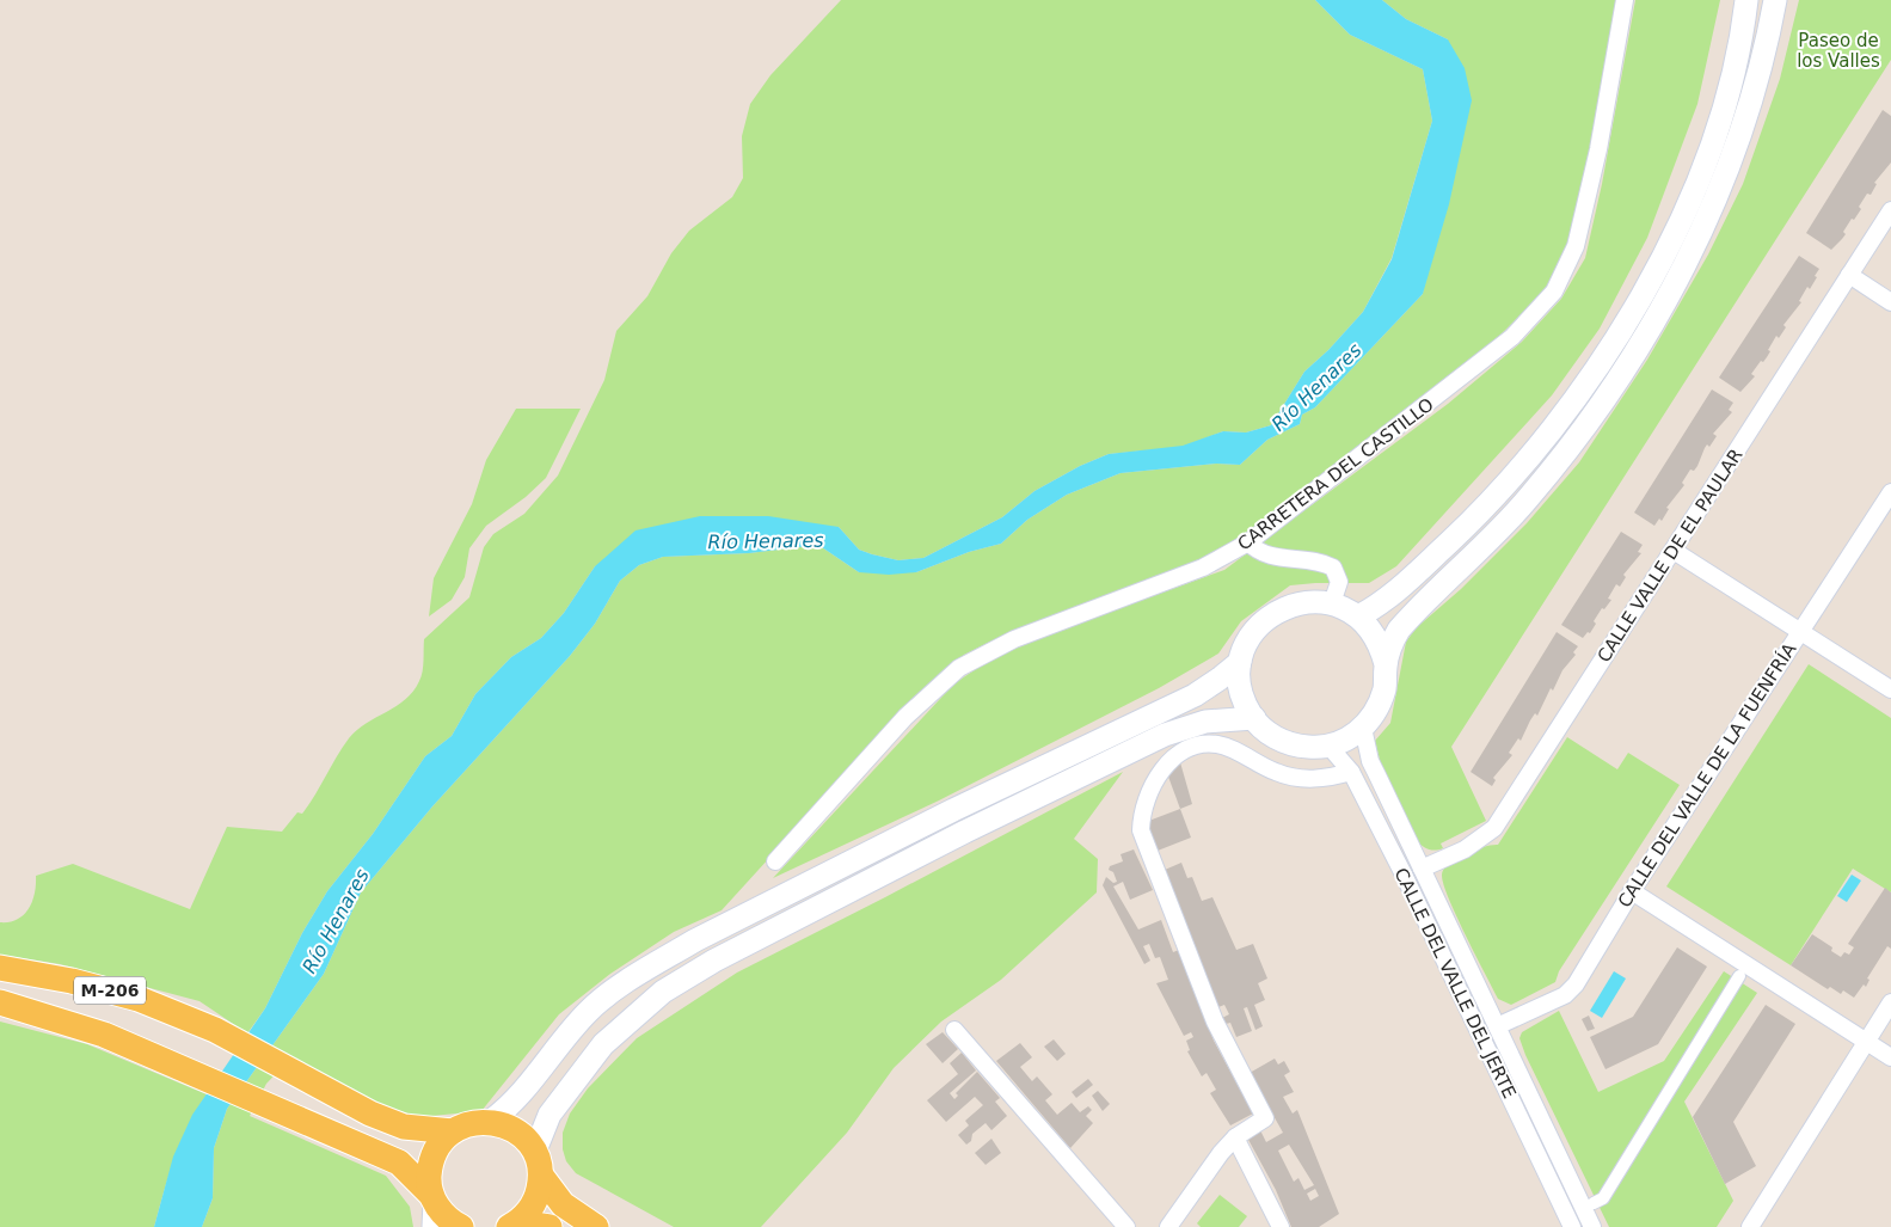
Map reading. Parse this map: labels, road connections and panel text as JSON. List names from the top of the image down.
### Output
{
  "streets": {
    "main road": ["M-206"],
    "street": [
      "CARRETERA DEL CASTILLO",
      "CALLE VALLE DE EL PAULAR",
      "CALLE DEL VALLE DE LA FUENFRÍA",
      "CALLE DEL VALLE DEL JERTE"
    ]
  },
  "crossings": [
    ["CALLE VALLE DE EL PAULAR", "CALLE DEL VALLE DEL JERTE"],
    ["CALLE DEL VALLE DE LA FUENFRÍA", "CALLE DEL VALLE DEL JERTE"]
  ],
  "water": ["Río Henares"],
  "parks": ["Paseo de los Valles"]
}
